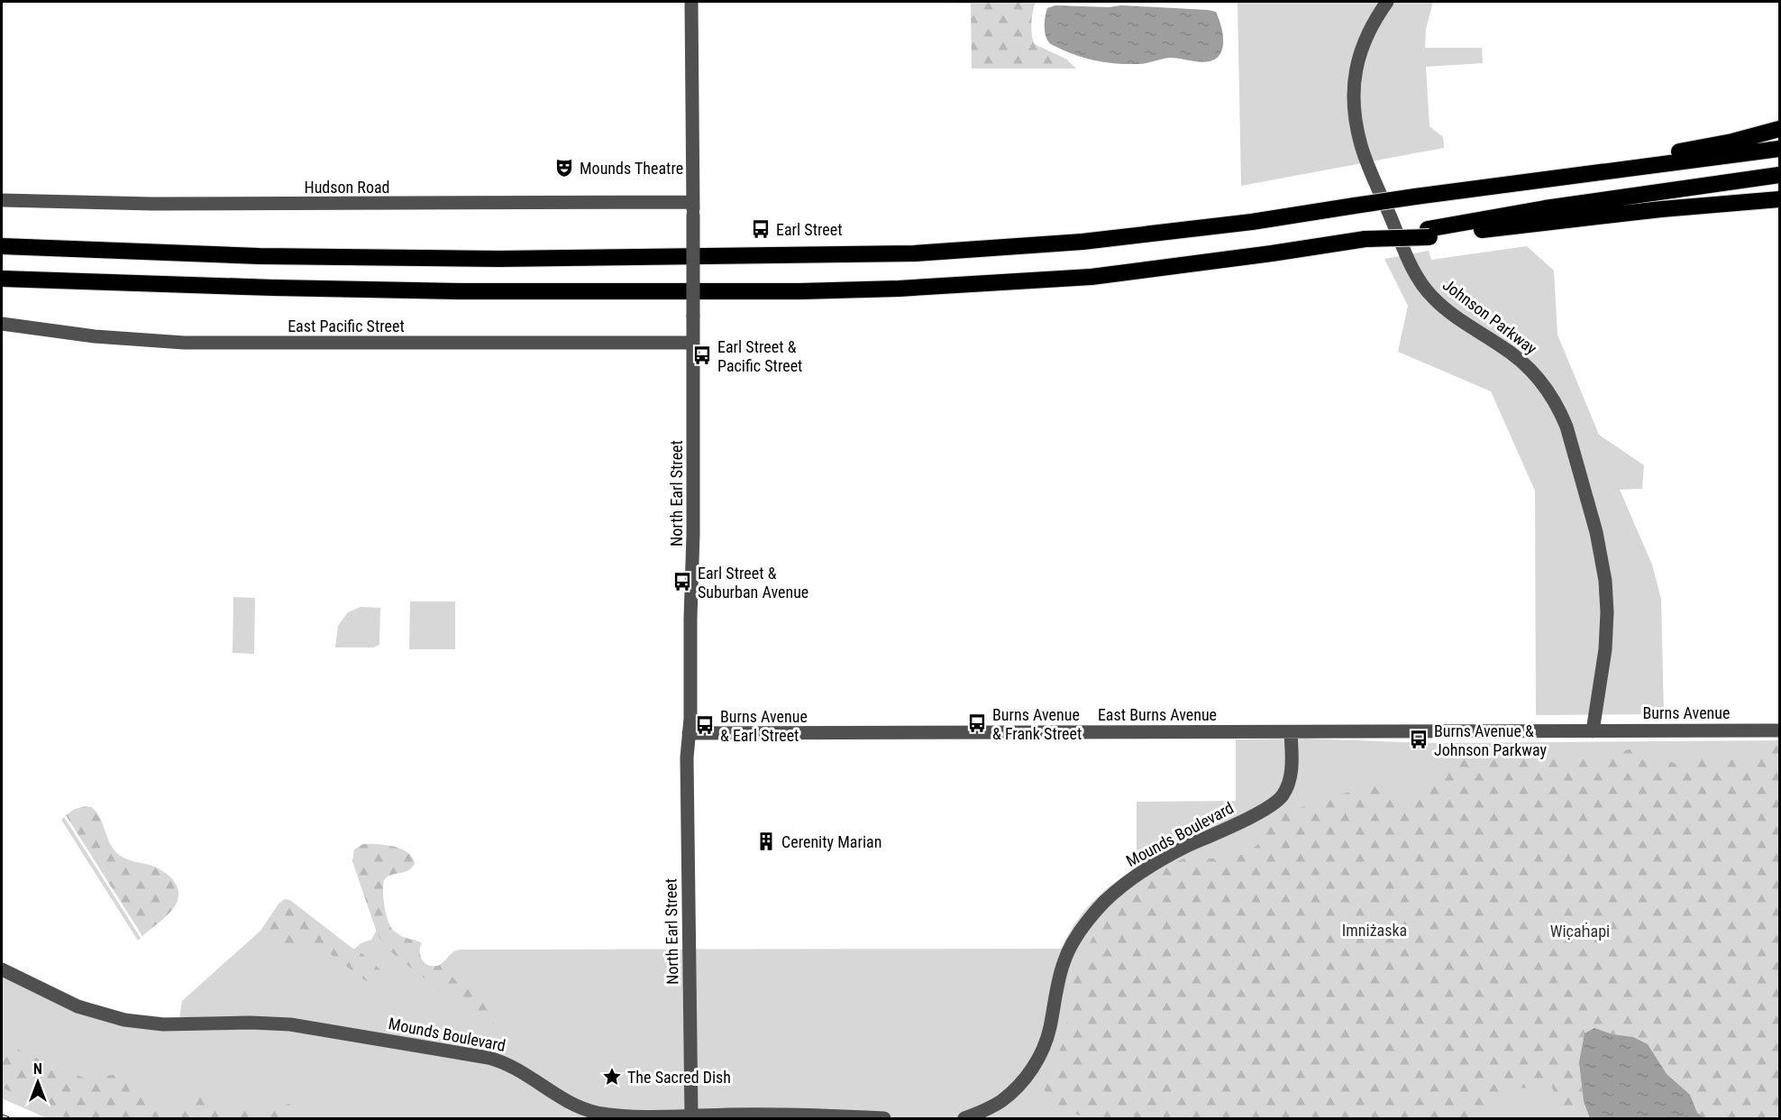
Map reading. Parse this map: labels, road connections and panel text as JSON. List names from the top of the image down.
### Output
{
  "streets": {
    "street": [
      "Hudson Road",
      "Johnson Parkway",
      "East Pacific Street",
      "North Earl Street",
      "Burns Avenue",
      "East Burns Avenue",
      "Mounds Boulevard"
    ]
  },
  "crossings": [
    ["Hudson Road", "North Earl Street"],
    ["Johnson Parkway", "Burns Avenue"],
    ["Johnson Parkway", "East Burns Avenue"],
    ["East Pacific Street", "North Earl Street"],
    ["North Earl Street", "East Burns Avenue"],
    ["North Earl Street", "Mounds Boulevard"],
    ["Burns Avenue", "East Burns Avenue"],
    ["East Burns Avenue", "Mounds Boulevard"]
  ],
  "parks": ["Imniżaska", "Wic̣aḣapi"],
  "places": {
    "theatre": ["Mounds Theatre"],
    "bus stop": [
      "Earl Street",
      "Earl Street & Pacific Street",
      "Earl Street & Suburban Avenue",
      "Burns Avenue & Frank Street",
      "Burns Avenue & Earl Street",
      "Burns Avenue & Johnson Parkway"
    ],
    "building": ["Cerenity Marian"],
    "place": ["The Sacred Dish"]
  },
  "north": "top"
}
